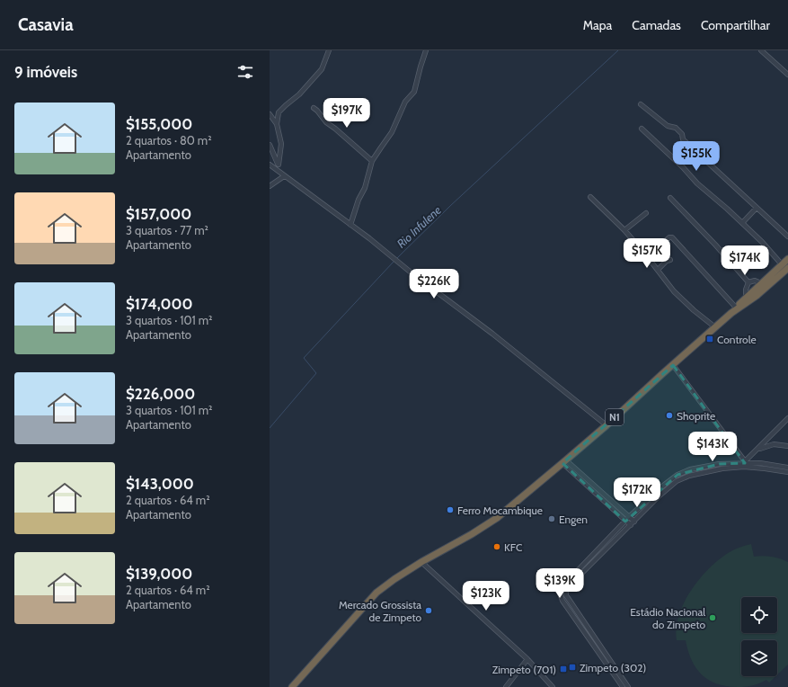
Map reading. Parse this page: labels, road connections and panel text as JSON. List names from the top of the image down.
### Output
{
  "streets": {
    "highway": ["N1"]
  },
  "water": ["Rio Infulene"],
  "places": {
    "transit": ["Controle", "Zimpeto (302)", "Zimpeto (701)"],
    "other": [
      "Shoprite",
      "Ferro Mocambique",
      "Engen",
      "KFC",
      "Mercado Grossista de Zimpeto",
      "Estádio Nacional do Zimpeto"
    ]
  },
  "page": {
    "header": "Casavia",
    "nav": ["Mapa", "Camadas", "Compartilhar"],
    "heading": "9 imóveis",
    "list": [
      {
        "name": "$155,000",
        "note": "2 quartos · 80 m² · Apartamento"
      },
      {
        "name": "$157,000",
        "note": "3 quartos · 77 m² · Apartamento"
      },
      {
        "name": "$174,000",
        "note": "3 quartos · 101 m² · Apartamento"
      },
      {
        "name": "$226,000",
        "note": "3 quartos · 101 m² · Apartamento"
      },
      {
        "name": "$143,000",
        "note": "2 quartos · 64 m² · Apartamento"
      },
      {
        "name": "$139,000",
        "note": "2 quartos · 64 m² · Apartamento"
      }
    ],
    "price": [
      "$197K",
      "$155K",
      "$157K",
      "$174K",
      "$226K",
      "$143K",
      "$172K",
      "$139K",
      "$123K"
    ]
  }
}
